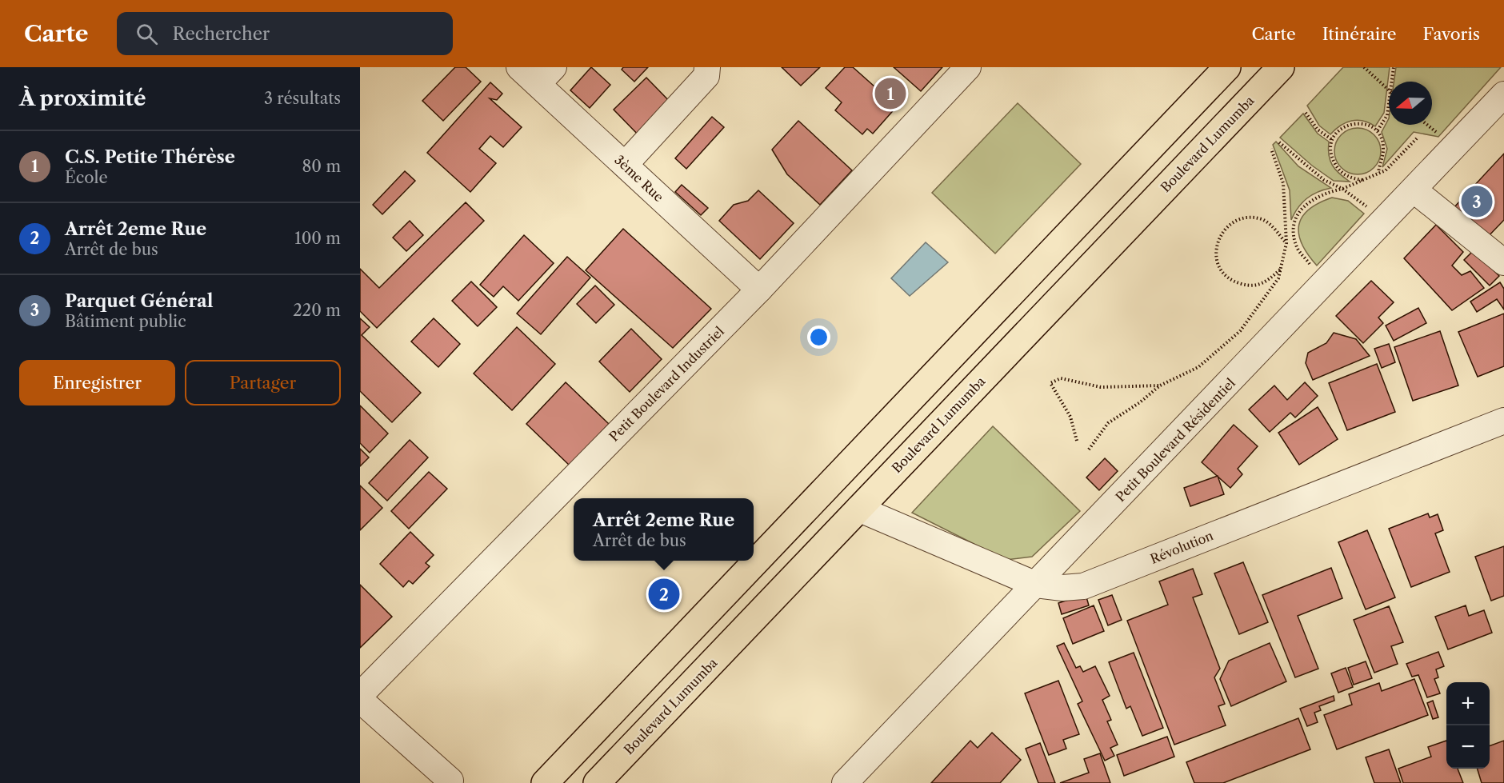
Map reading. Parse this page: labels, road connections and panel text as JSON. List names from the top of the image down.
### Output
{
  "streets": {
    "highway": ["Boulevard Lumumba"],
    "street": [
      "3ème Rue",
      "Petit Boulevard Industriel",
      "Petit Boulevard Résidentiel",
      "Révolution"
    ]
  },
  "crossings": [
    ["Boulevard Lumumba", "Révolution"],
    ["3ème Rue", "Petit Boulevard Industriel"],
    ["Petit Boulevard Résidentiel", "Révolution"]
  ],
  "north": "left",
  "page": {
    "header": "Carte",
    "search": "Rechercher",
    "nav": ["Carte", "Itinéraire", "Favoris"],
    "heading": ["À proximité", "3 résultats"],
    "pins": ["1", "3", "2"],
    "list": [
      {
        "mark": "1",
        "name": "C.S. Petite Thérèse",
        "note": "École",
        "value": "80 m"
      },
      {
        "mark": "2",
        "name": "Arrêt 2eme Rue",
        "note": "Arrêt de bus",
        "value": "100 m"
      },
      {
        "mark": "3",
        "name": "Parquet Général",
        "note": "Bâtiment public",
        "value": "220 m"
      }
    ],
    "buttons": ["Enregistrer", "Partager"],
    "popup": ["Arrêt 2eme Rue", "Arrêt de bus"],
    "map_buttons": ["+", "−"]
  }
}
